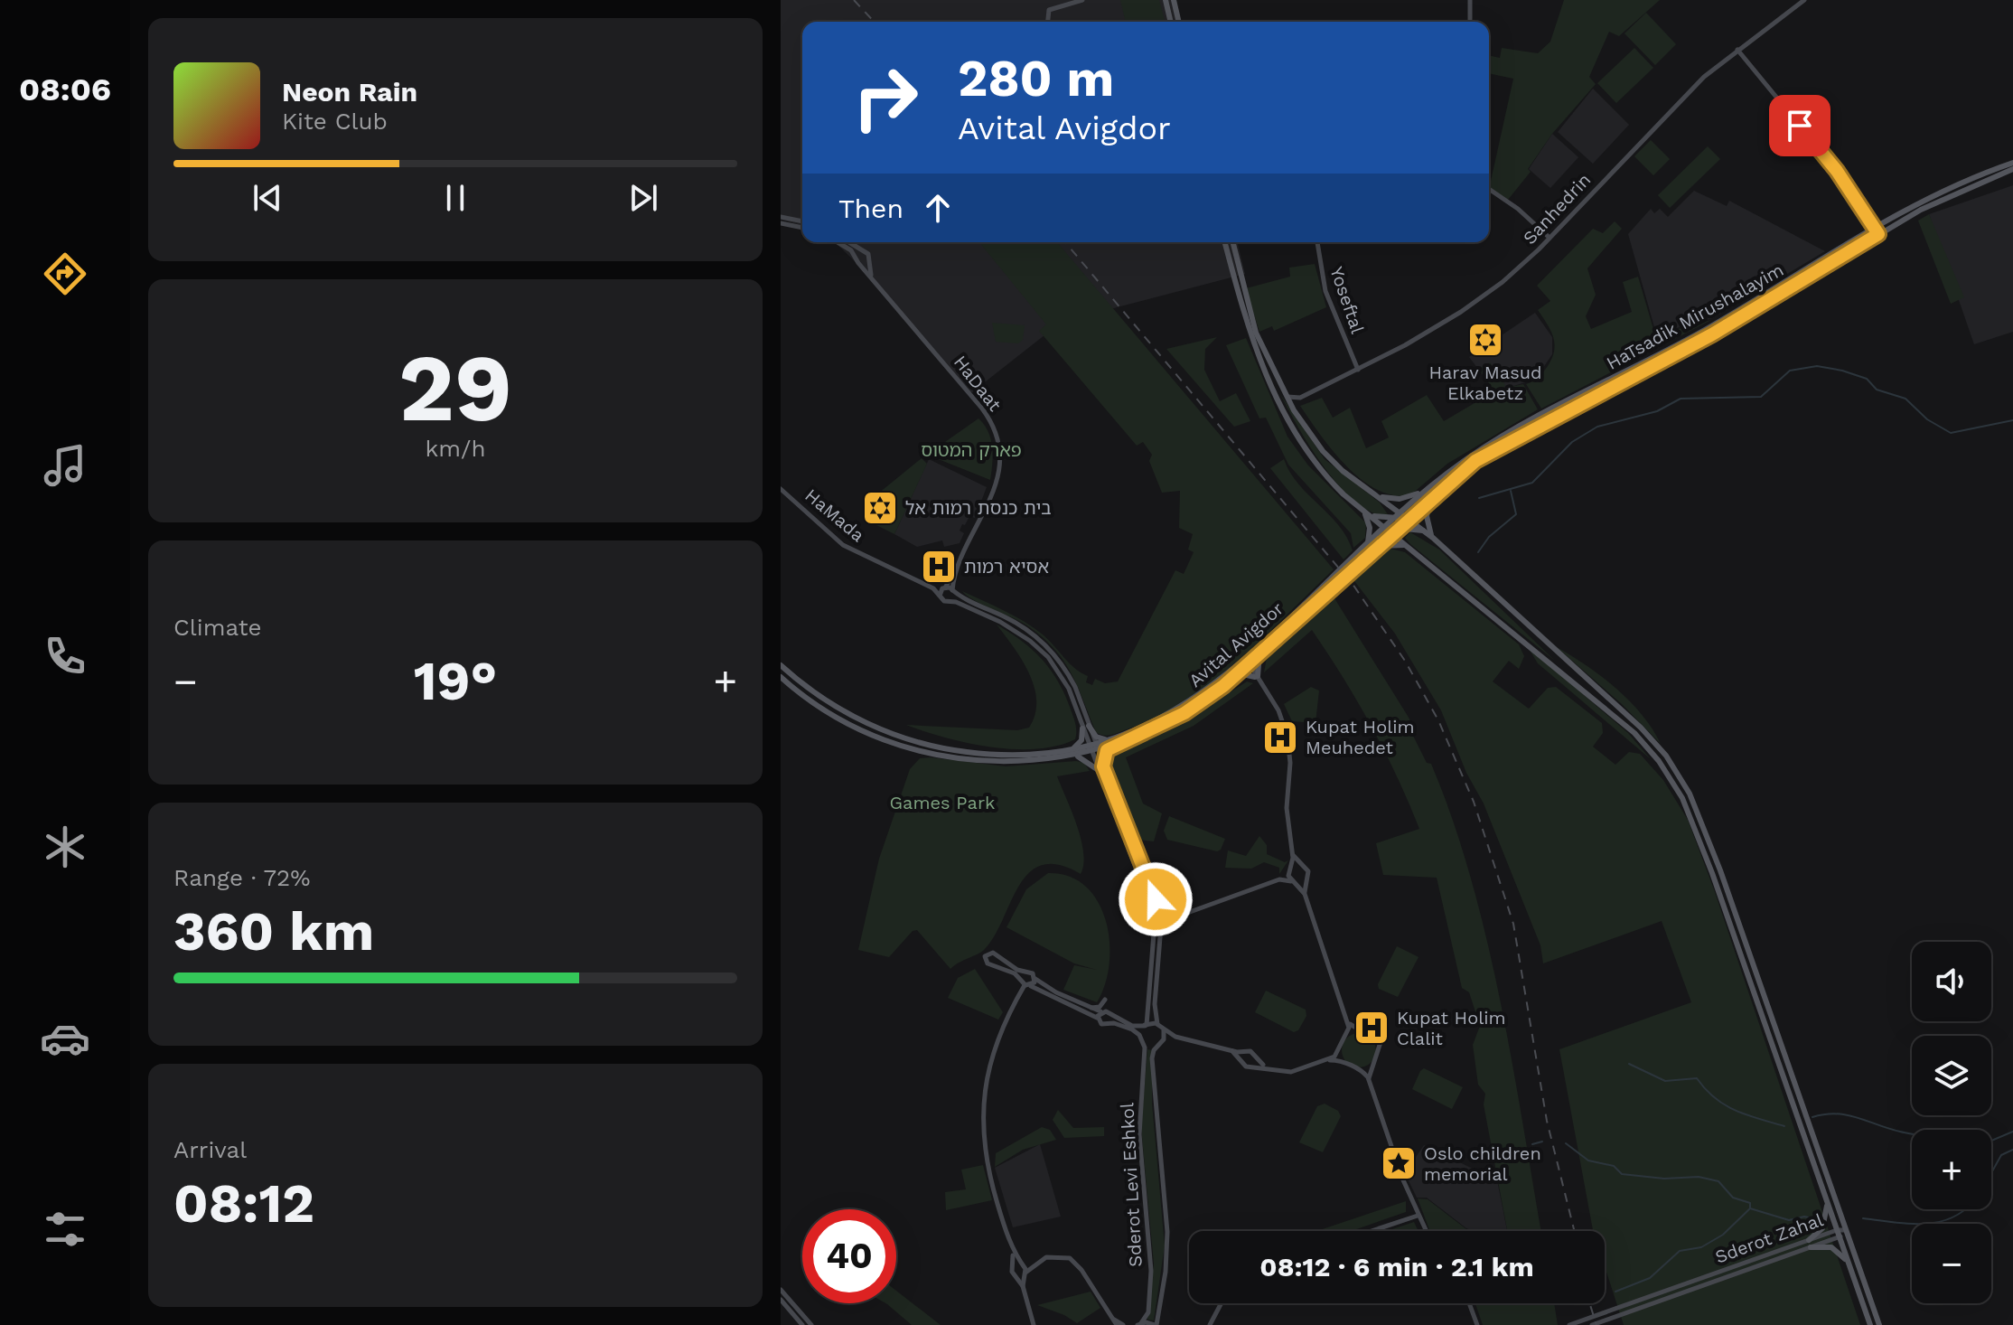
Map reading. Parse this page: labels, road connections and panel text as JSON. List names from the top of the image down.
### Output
{
  "streets": {
    "main road": ["HaTsadik Mirushalayim", "Avital Avigdor"],
    "street": [
      "Sanhedrin",
      "Yoseftal",
      "HaDaat",
      "HaMada",
      "Sderot Levi Eshkol",
      "Sderot Zahal"
    ]
  },
  "crossings": [
    ["Sanhedrin", "Yoseftal"],
    ["HaTsadik Mirushalayim", "Avital Avigdor"],
    ["HaDaat", "HaMada"]
  ],
  "parks": ["פארק המטוס", "Games Park"],
  "places": {
    "synagogue": ["Harav Masud Elkabetz", "בית כנסת רמות אל"],
    "hospital": ["אסיא רמות", "Kupat Holim Meuhedet", "Kupat Holim Clalit"],
    "place": ["Oslo children memorial"]
  },
  "page": {
    "tabs": "08:06",
    "turn": ["280 m", "Avital Avigdor"],
    "song": ["Neon Rain", "Kite Club"],
    "then": "Then",
    "tile": [
      ["29", "km/h"],
      "Climate",
      ["Range · 72%", "360 km"],
      ["Arrival", "08:12"]
    ],
    "heat": ["−", "19°", "+"],
    "map_buttons": ["+", "−"],
    "limit": "40",
    "trip": "08:12 · 6 min · 2.1 km"
  }
}
